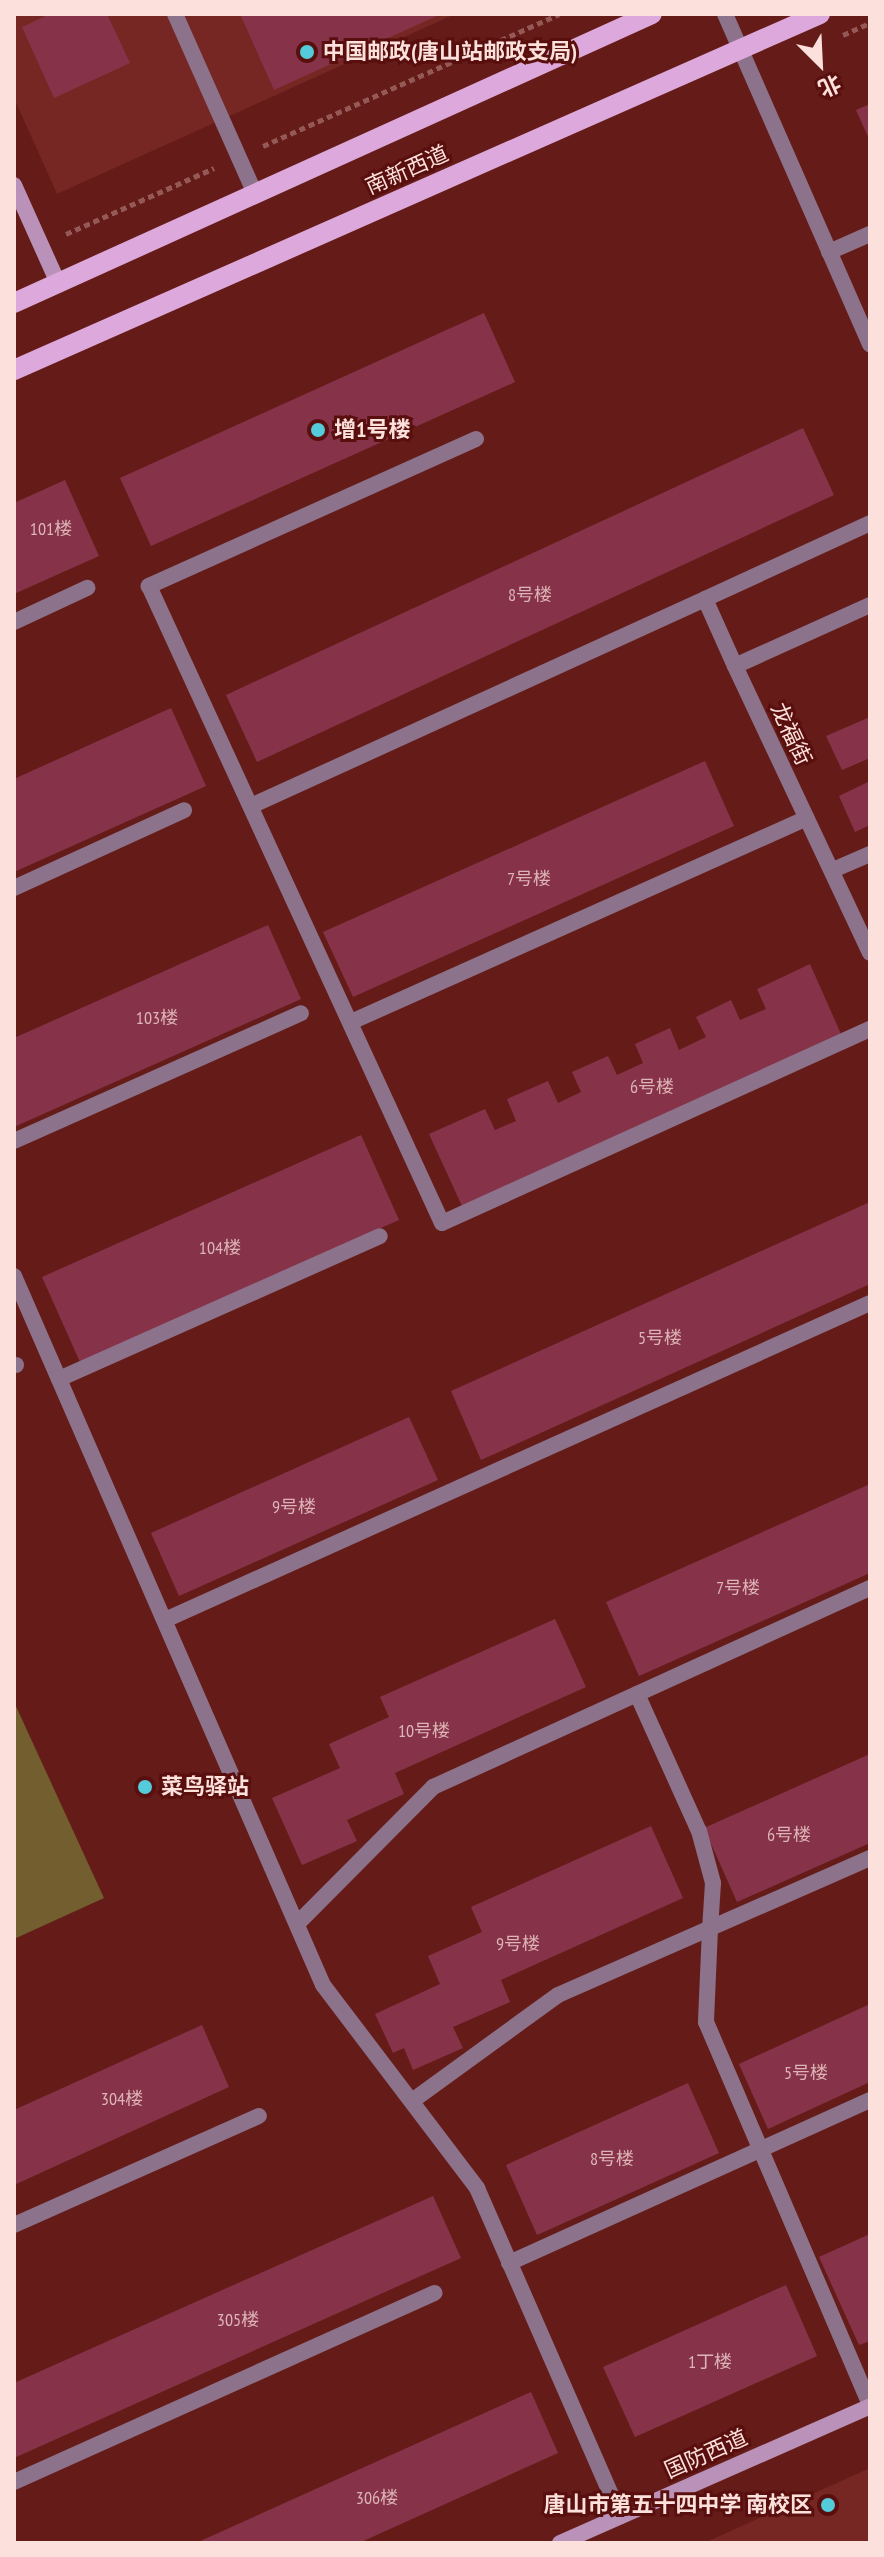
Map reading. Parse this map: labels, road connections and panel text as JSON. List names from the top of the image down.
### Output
{
  "streets": {
    "main road": ["南新西道"],
    "street": ["龙福街", "国防西道"]
  },
  "places": [
    "中国邮政(唐山站邮政支局)",
    "增1号楼",
    "菜鸟驿站",
    "唐山市第五十四中学 南校区"
  ],
  "house_numbers": [
    "101楼",
    "8号楼",
    "7号楼",
    "103楼",
    "6号楼",
    "104楼",
    "5号楼",
    "9号楼",
    "7号楼",
    "10号楼",
    "6号楼",
    "9号楼",
    "5号楼",
    "304楼",
    "8号楼",
    "305楼",
    "1丁楼",
    "306楼"
  ],
  "north": "bottom right"
}
